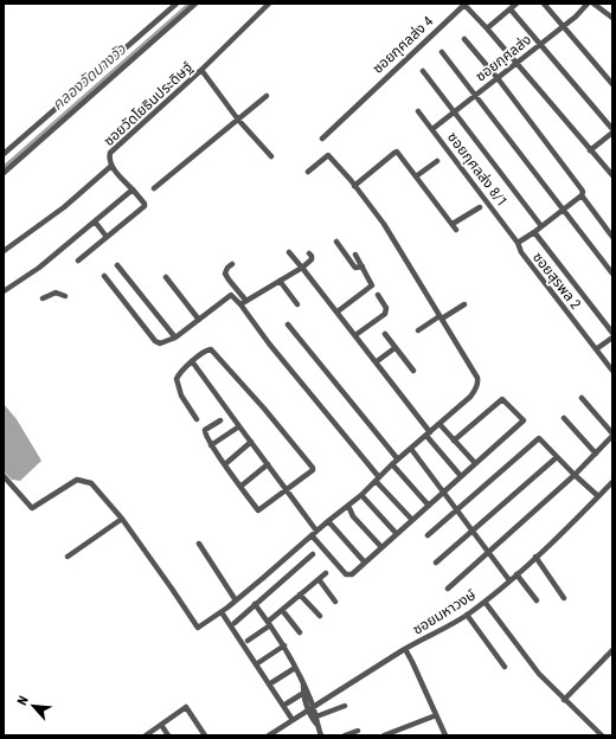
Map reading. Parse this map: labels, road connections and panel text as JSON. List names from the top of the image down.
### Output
{
  "streets": {
    "street": [
      "ซอยกุศลส่ง 4",
      "ซอยกุศลส่ง",
      "ซอยวัดโยธินประดิษฐ์",
      "ซอยกุศลส่ง 8/1",
      "ซอยสุรพล 2",
      "ซอยมหาวงษ์"
    ]
  },
  "crossings": [
    ["ซอยกุศลส่ง 4", "ซอยกุศลส่ง"],
    ["ซอยกุศลส่ง", "ซอยกุศลส่ง 8/1"],
    ["ซอยกุศลส่ง 8/1", "ซอยสุรพล 2"]
  ],
  "water": ["คลองวัดบางวัว"],
  "north": "top left"
}
